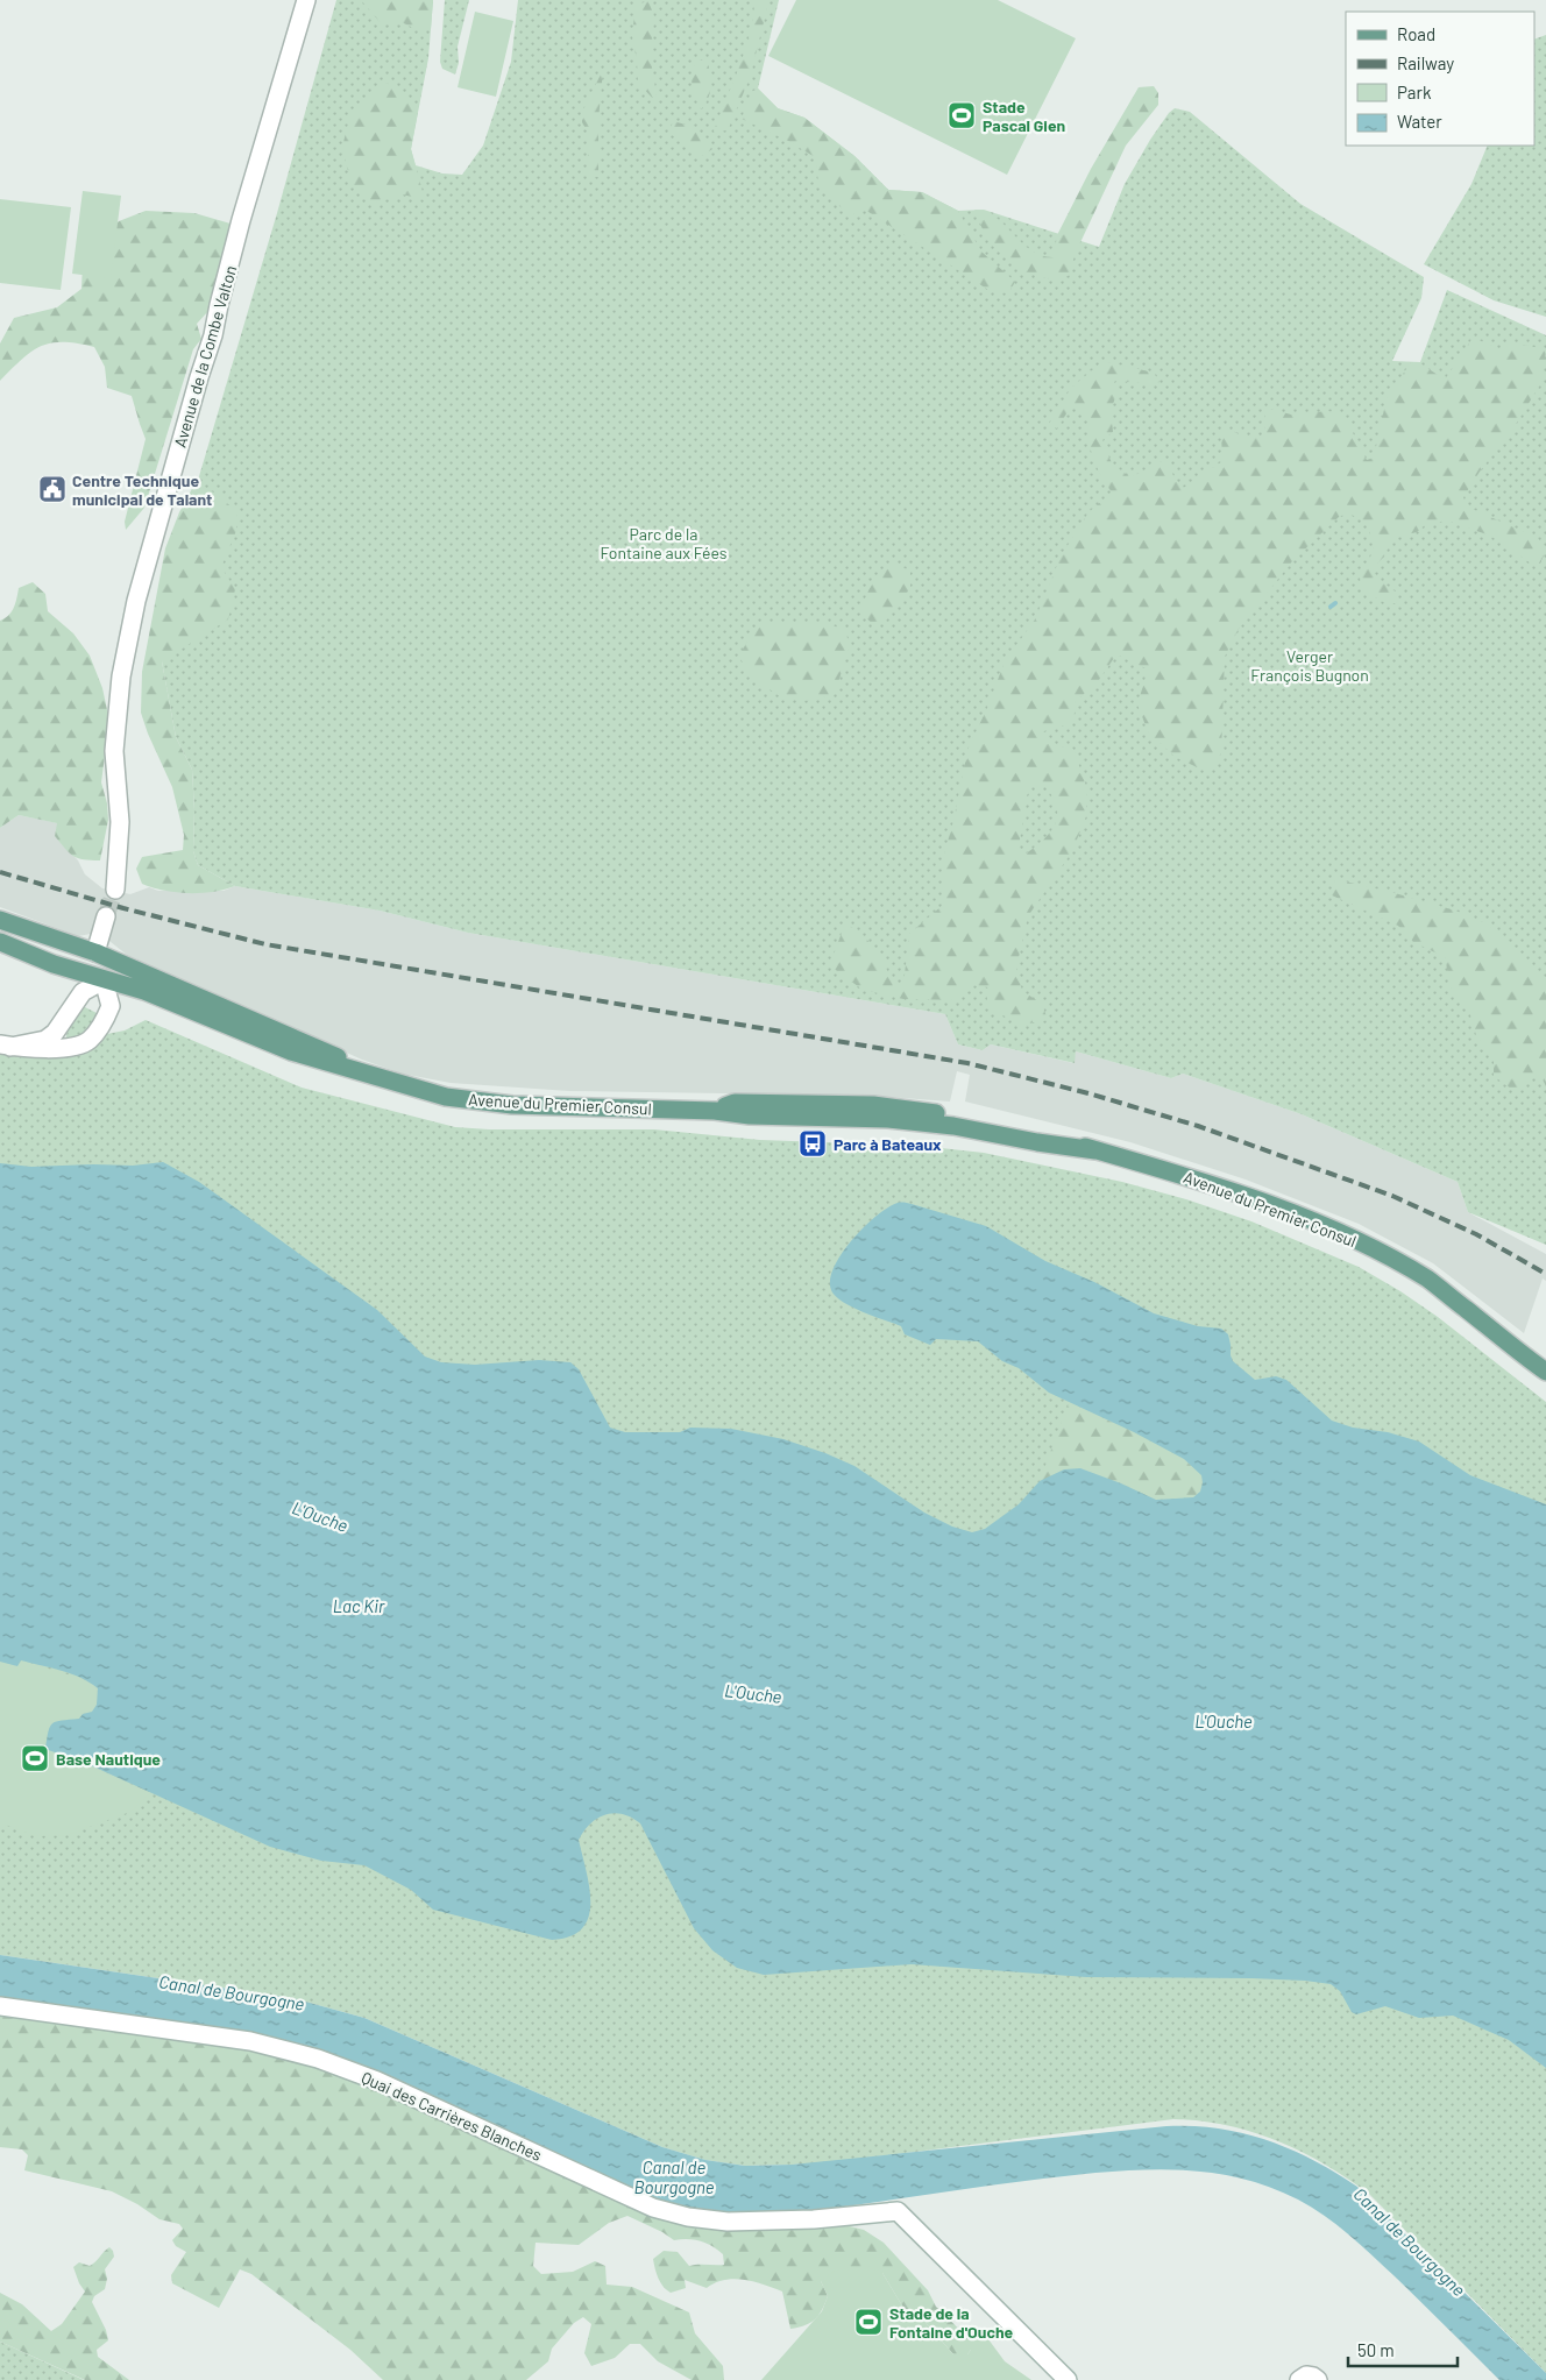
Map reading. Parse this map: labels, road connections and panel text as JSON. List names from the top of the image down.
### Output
{
  "streets": {
    "main road": ["Avenue du Premier Consul"],
    "street": ["Avenue de la Combe Valton", "Quai des Carrières Blanches"]
  },
  "water": ["L'Ouche", "Lac Kir", "Canal de Bourgogne"],
  "parks": ["Parc de la Fontaine aux Fées", "Verger François Bugnon"],
  "places": {
    "sports": ["Stade Pascal Gien", "Base Nautique", "Stade de la Fontaine d'Ouche"],
    "public building": ["Centre Technique municipal de Talant"],
    "bus stop": ["Parc à Bateaux"]
  },
  "legend": [
    "Road",
    "Railway",
    "Park",
    "Water"
  ],
  "scale_bar": "50 m"
}
